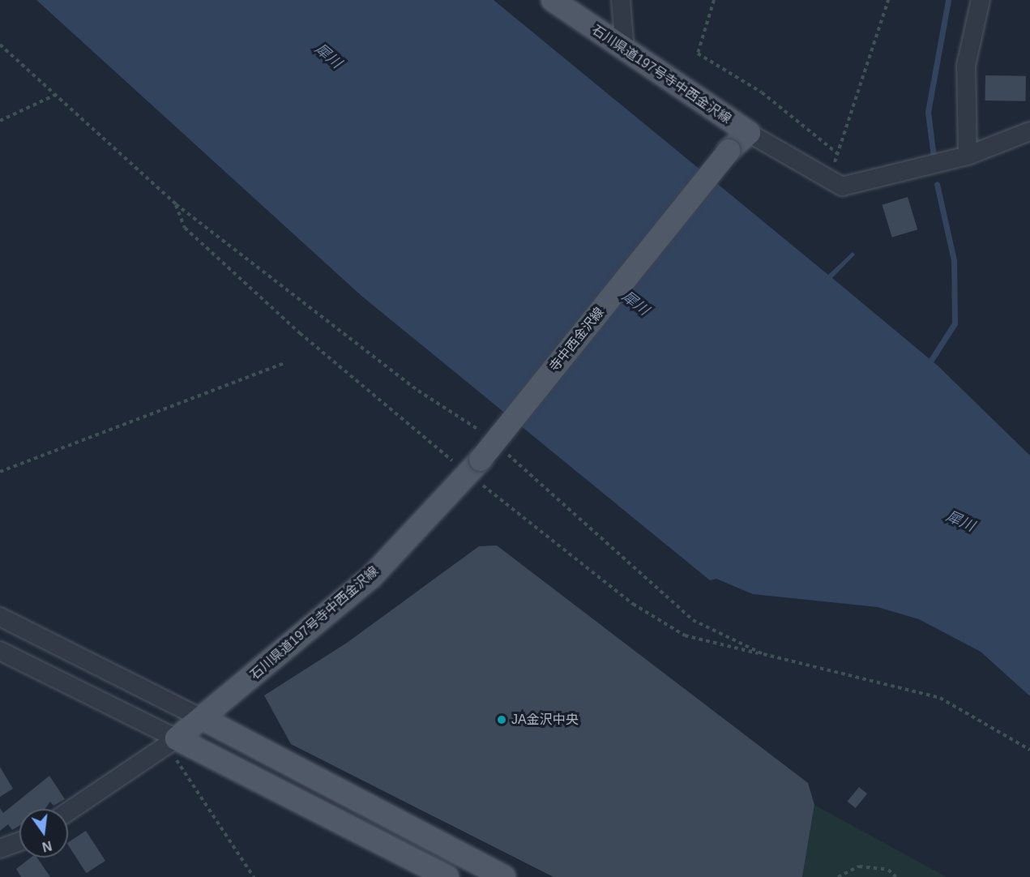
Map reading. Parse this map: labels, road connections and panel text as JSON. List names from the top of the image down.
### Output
{
  "streets": {
    "main road": ["石川県道197号寺中西金沢線", "寺中西金沢線"]
  },
  "crossings": [
    ["石川県道197号寺中西金沢線", "寺中西金沢線"]
  ],
  "water": ["犀川"],
  "places": ["JA金沢中央"],
  "north": "bottom"
}
